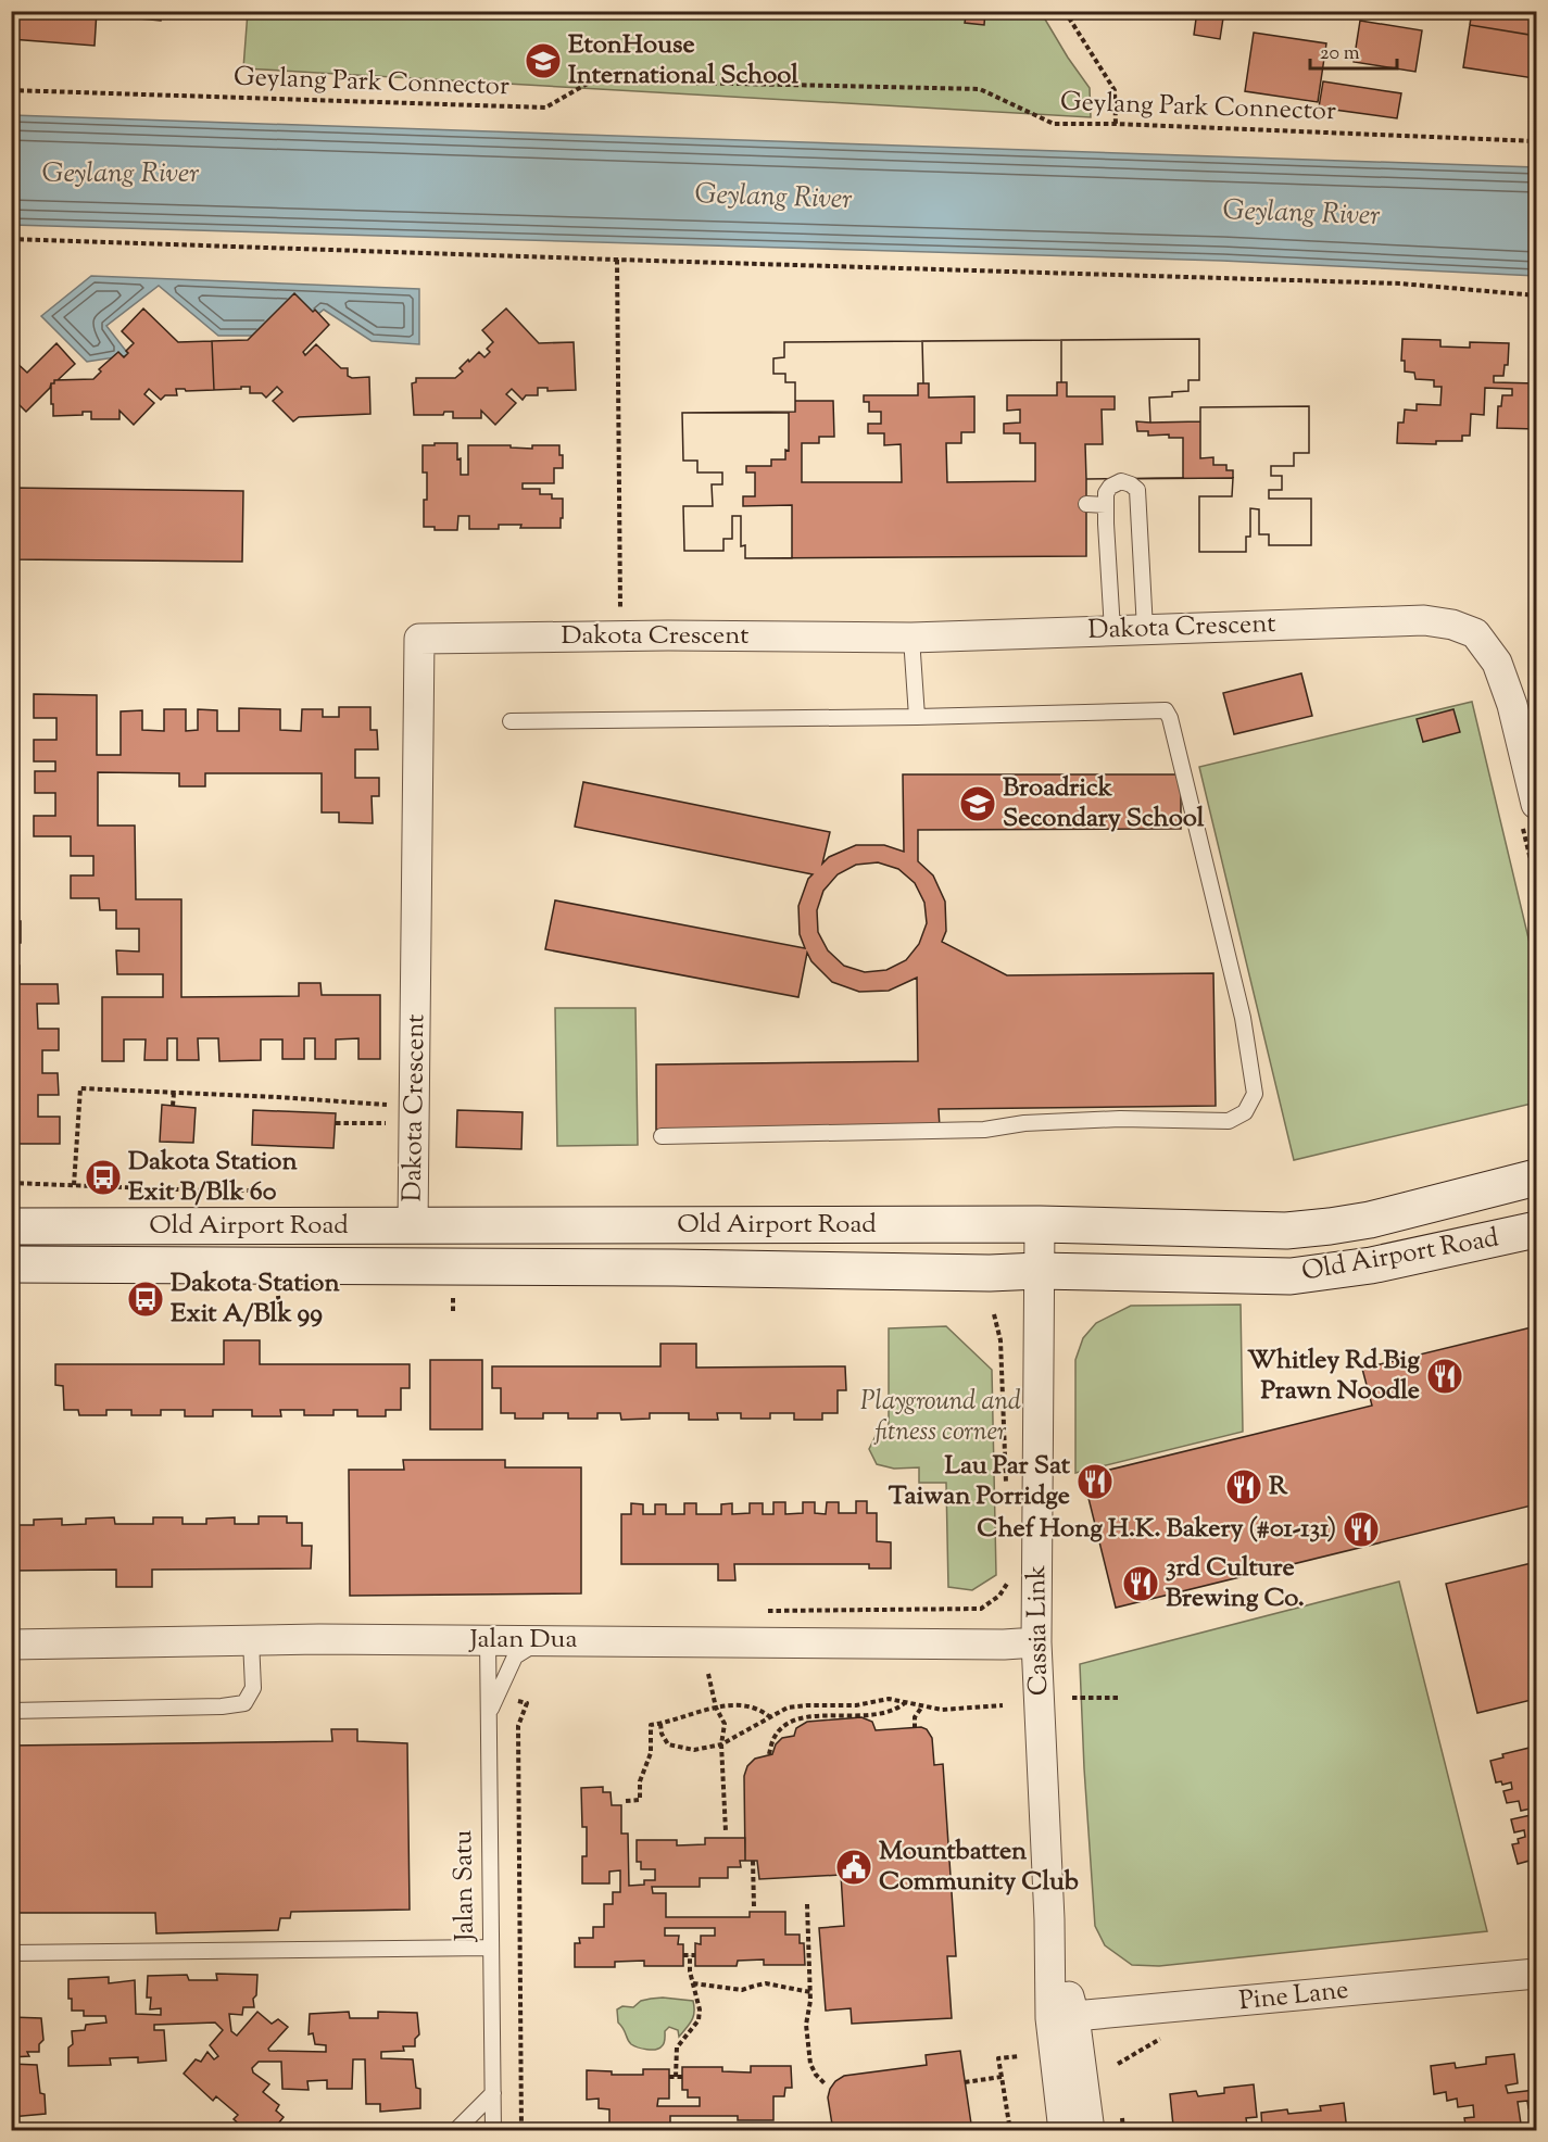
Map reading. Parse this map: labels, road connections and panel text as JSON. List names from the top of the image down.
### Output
{
  "streets": {
    "main road": ["Old Airport Road"],
    "street": [
      "Dakota Crescent",
      "Cassia Link",
      "Jalan Dua",
      "Pine Lane"
    ],
    "lane": ["Jalan Satu"],
    "path": ["Geylang Park Connector"]
  },
  "crossings": [
    ["Dakota Crescent", "Old Airport Road"],
    ["Old Airport Road", "Cassia Link"],
    ["Cassia Link", "Jalan Dua"],
    ["Cassia Link", "Pine Lane"],
    ["Jalan Dua", "Jalan Satu"]
  ],
  "water": ["Geylang River"],
  "parks": ["Playground and fitness corner"],
  "places": {
    "school or university": ["EtonHouse International School", "Broadrick Secondary School"],
    "bus stop": ["Dakota Station Exit B/Blk 60", "Dakota Station Exit A/Blk 99"],
    "restaurant": [
      "Whitley Rd Big Prawn Noodle",
      "Lau Par Sat Taiwan Porridge",
      "R",
      "Chef Hong H.K. Bakery (#01-131)",
      "3rd Culture Brewing Co."
    ],
    "public building": ["Mountbatten Community Club"]
  },
  "scale_bar": "20 m"
}
